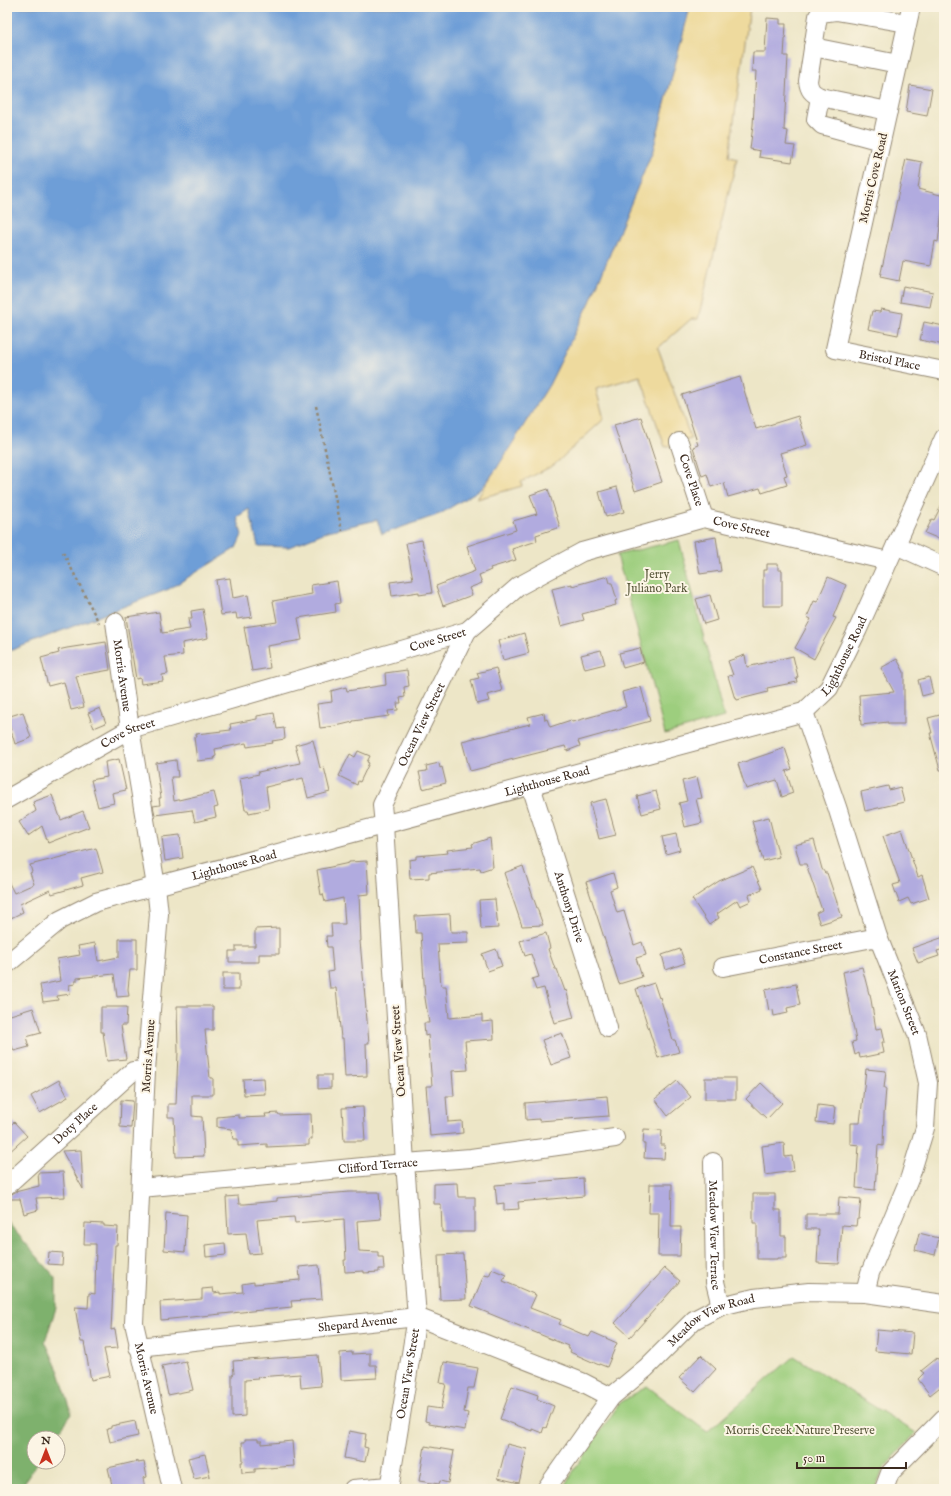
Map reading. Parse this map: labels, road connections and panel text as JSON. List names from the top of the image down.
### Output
{
  "streets": {
    "street": [
      "Morris Cove Road",
      "Bristol Place",
      "Cove Place",
      "Cove Street",
      "Lighthouse Road",
      "Morris Avenue",
      "Ocean View Street",
      "Anthony Drive",
      "Constance Street",
      "Marion Street",
      "Doty Place",
      "Clifford Terrace",
      "Meadow View Terrace",
      "Shepard Avenue",
      "Meadow View Road"
    ]
  },
  "crossings": [
    ["Morris Cove Road", "Bristol Place"],
    ["Cove Place", "Cove Street"],
    ["Cove Street", "Lighthouse Road"],
    ["Cove Street", "Morris Avenue"],
    ["Cove Street", "Ocean View Street"],
    ["Lighthouse Road", "Morris Avenue"],
    ["Lighthouse Road", "Ocean View Street"],
    ["Lighthouse Road", "Anthony Drive"],
    ["Lighthouse Road", "Marion Street"],
    ["Morris Avenue", "Doty Place"],
    ["Morris Avenue", "Clifford Terrace"],
    ["Morris Avenue", "Shepard Avenue"],
    ["Ocean View Street", "Clifford Terrace"],
    ["Ocean View Street", "Shepard Avenue"],
    ["Constance Street", "Marion Street"],
    ["Marion Street", "Meadow View Road"],
    ["Meadow View Terrace", "Meadow View Road"],
    ["Shepard Avenue", "Meadow View Road"]
  ],
  "parks": ["Jerry Juliano Park", "Morris Creek Nature Preserve"],
  "scale_bar": "50 m",
  "north": "top"
}
